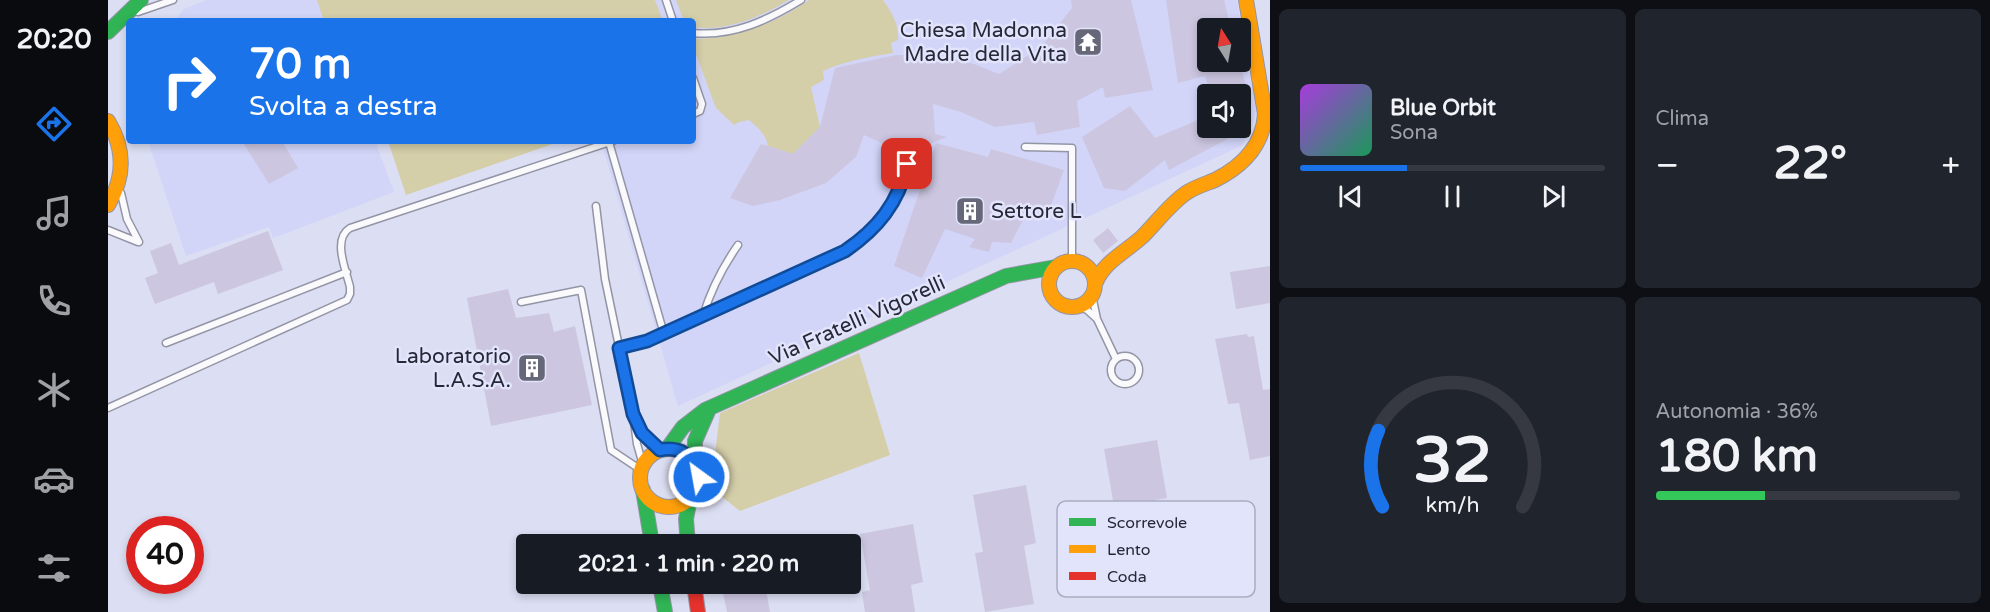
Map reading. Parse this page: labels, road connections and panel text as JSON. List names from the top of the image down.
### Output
{
  "streets": {
    "street": ["Via Fratelli Vigorelli"]
  },
  "places": {
    "temple": ["Chiesa Madonna Madre della Vita"],
    "building": ["Settore L", "Laboratorio L.A.S.A."]
  },
  "legend": ["Scorrevole", "Lento", "Coda"],
  "north": "top",
  "page": {
    "tabs": "20:20",
    "tile": [
      "Clima",
      ["Autonomia · 36%", "180 km"]
    ],
    "turn": ["70 m", "Svolta a destra"],
    "song": ["Blue Orbit", "Sona"],
    "heat": ["−", "22°", "+"],
    "limit": "40",
    "trip": "20:21 · 1 min · 220 m",
    "gauge": ["32", "km/h"]
  }
}
